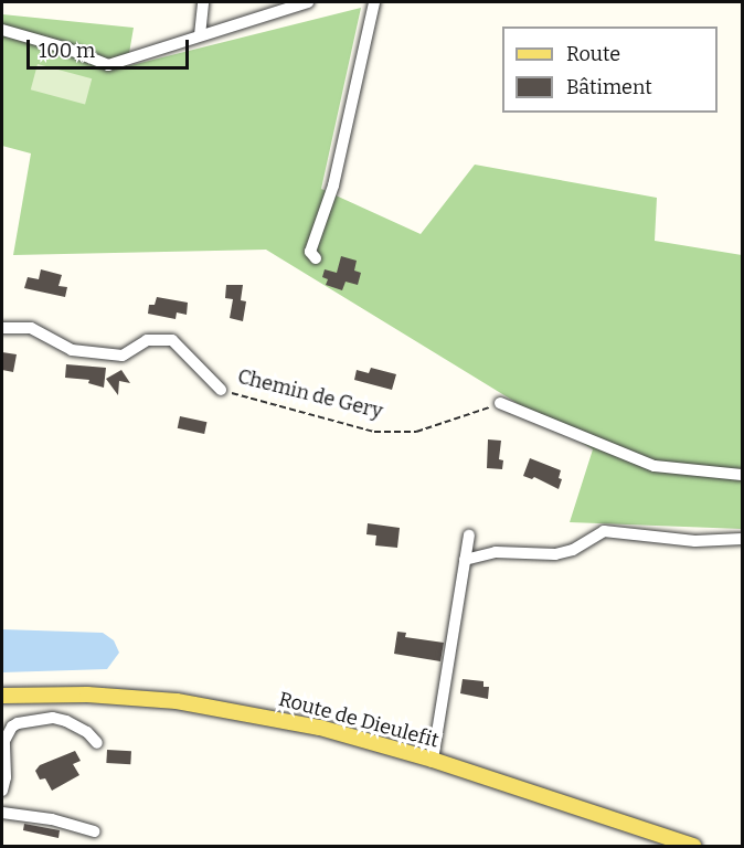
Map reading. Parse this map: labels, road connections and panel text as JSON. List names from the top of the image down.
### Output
{
  "streets": {
    "main road": ["Route de Dieulefit"],
    "street": ["Chemin de Gery"]
  },
  "legend": ["Route", "Bâtiment"],
  "scale_bar": "100 m"
}
